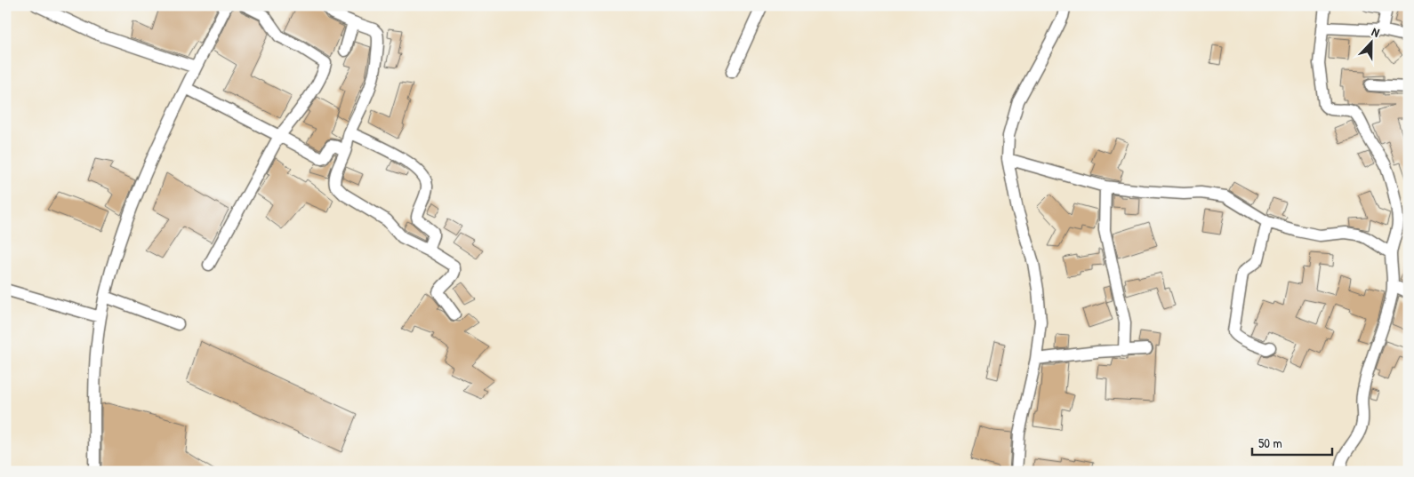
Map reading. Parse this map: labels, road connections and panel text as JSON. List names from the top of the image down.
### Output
{
  "scale_bar": "50 m",
  "north": "top"
}
